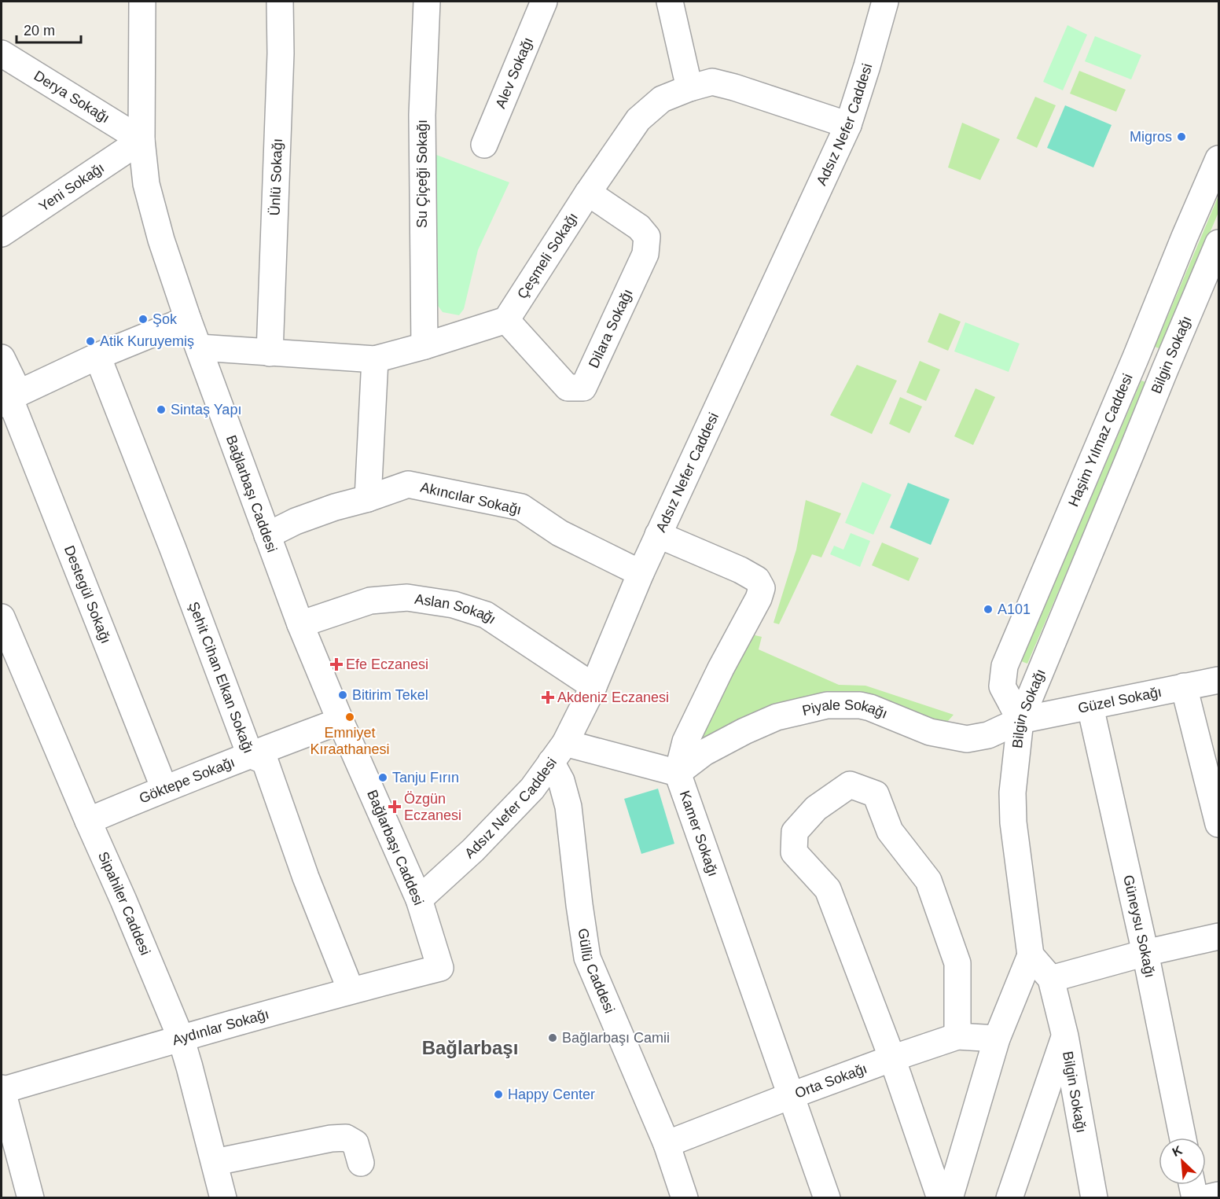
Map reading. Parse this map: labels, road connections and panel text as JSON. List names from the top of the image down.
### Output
{
  "streets": {
    "street": [
      "Alev Sokağı",
      "Derya Sokağı",
      "Adsız Nefer Caddesi",
      "Su Çiçeği Sokağı",
      "Ünlü Sokağı",
      "Yeni Sokağı",
      "Çeşmeli Sokağı",
      "Dilara Sokağı",
      "Bilgin Sokağı",
      "Haşim Yılmaz Caddesi",
      "Bağlarbaşı Caddesi",
      "Akıncılar Sokağı",
      "Destegül Sokağı",
      "Aslan Sokağı",
      "Şehit Cihan Elkan Sokağı",
      "Güzel Sokağı",
      "Piyale Sokağı",
      "Göktepe Sokağı",
      "Kamer Sokağı",
      "Sipahiler Caddesi",
      "Güneysu Sokağı",
      "Güllü Caddesi",
      "Aydınlar Sokağı",
      "Orta Sokağı"
    ]
  },
  "crossings": [
    ["Derya Sokağı", "Yeni Sokağı"],
    ["Derya Sokağı", "Bağlarbaşı Caddesi"],
    ["Adsız Nefer Caddesi", "Çeşmeli Sokağı"],
    ["Adsız Nefer Caddesi", "Bağlarbaşı Caddesi"],
    ["Adsız Nefer Caddesi", "Akıncılar Sokağı"],
    ["Adsız Nefer Caddesi", "Aslan Sokağı"],
    ["Adsız Nefer Caddesi", "Kamer Sokağı"],
    ["Adsız Nefer Caddesi", "Güllü Caddesi"],
    ["Yeni Sokağı", "Bağlarbaşı Caddesi"],
    ["Çeşmeli Sokağı", "Dilara Sokağı"],
    ["Bilgin Sokağı", "Haşim Yılmaz Caddesi"],
    ["Bilgin Sokağı", "Güzel Sokağı"],
    ["Bilgin Sokağı", "Piyale Sokağı"],
    ["Haşim Yılmaz Caddesi", "Güzel Sokağı"],
    ["Haşim Yılmaz Caddesi", "Piyale Sokağı"],
    ["Bağlarbaşı Caddesi", "Akıncılar Sokağı"],
    ["Bağlarbaşı Caddesi", "Aslan Sokağı"],
    ["Bağlarbaşı Caddesi", "Göktepe Sokağı"],
    ["Bağlarbaşı Caddesi", "Aydınlar Sokağı"],
    ["Destegül Sokağı", "Göktepe Sokağı"],
    ["Şehit Cihan Elkan Sokağı", "Göktepe Sokağı"],
    ["Şehit Cihan Elkan Sokağı", "Aydınlar Sokağı"],
    ["Güzel Sokağı", "Piyale Sokağı"],
    ["Güzel Sokağı", "Güneysu Sokağı"],
    ["Piyale Sokağı", "Kamer Sokağı"],
    ["Göktepe Sokağı", "Sipahiler Caddesi"],
    ["Kamer Sokağı", "Orta Sokağı"],
    ["Sipahiler Caddesi", "Aydınlar Sokağı"],
    ["Güllü Caddesi", "Orta Sokağı"]
  ],
  "districts": ["Bağlarbaşı"],
  "places": {
    "other": [
      "Migros",
      "Şok",
      "Atik Kuruyemiş",
      "Sintaş Yapı",
      "A101",
      "Bitirim Tekel",
      "Emniyet Kıraathanesi",
      "Tanju Fırın",
      "Bağlarbaşı Camii",
      "Happy Center"
    ],
    "health": ["Efe Eczanesi", "Akdeniz Eczanesi", "Özgün Eczanesi"]
  },
  "scale_bar": "20 m",
  "north": "top left"
}
